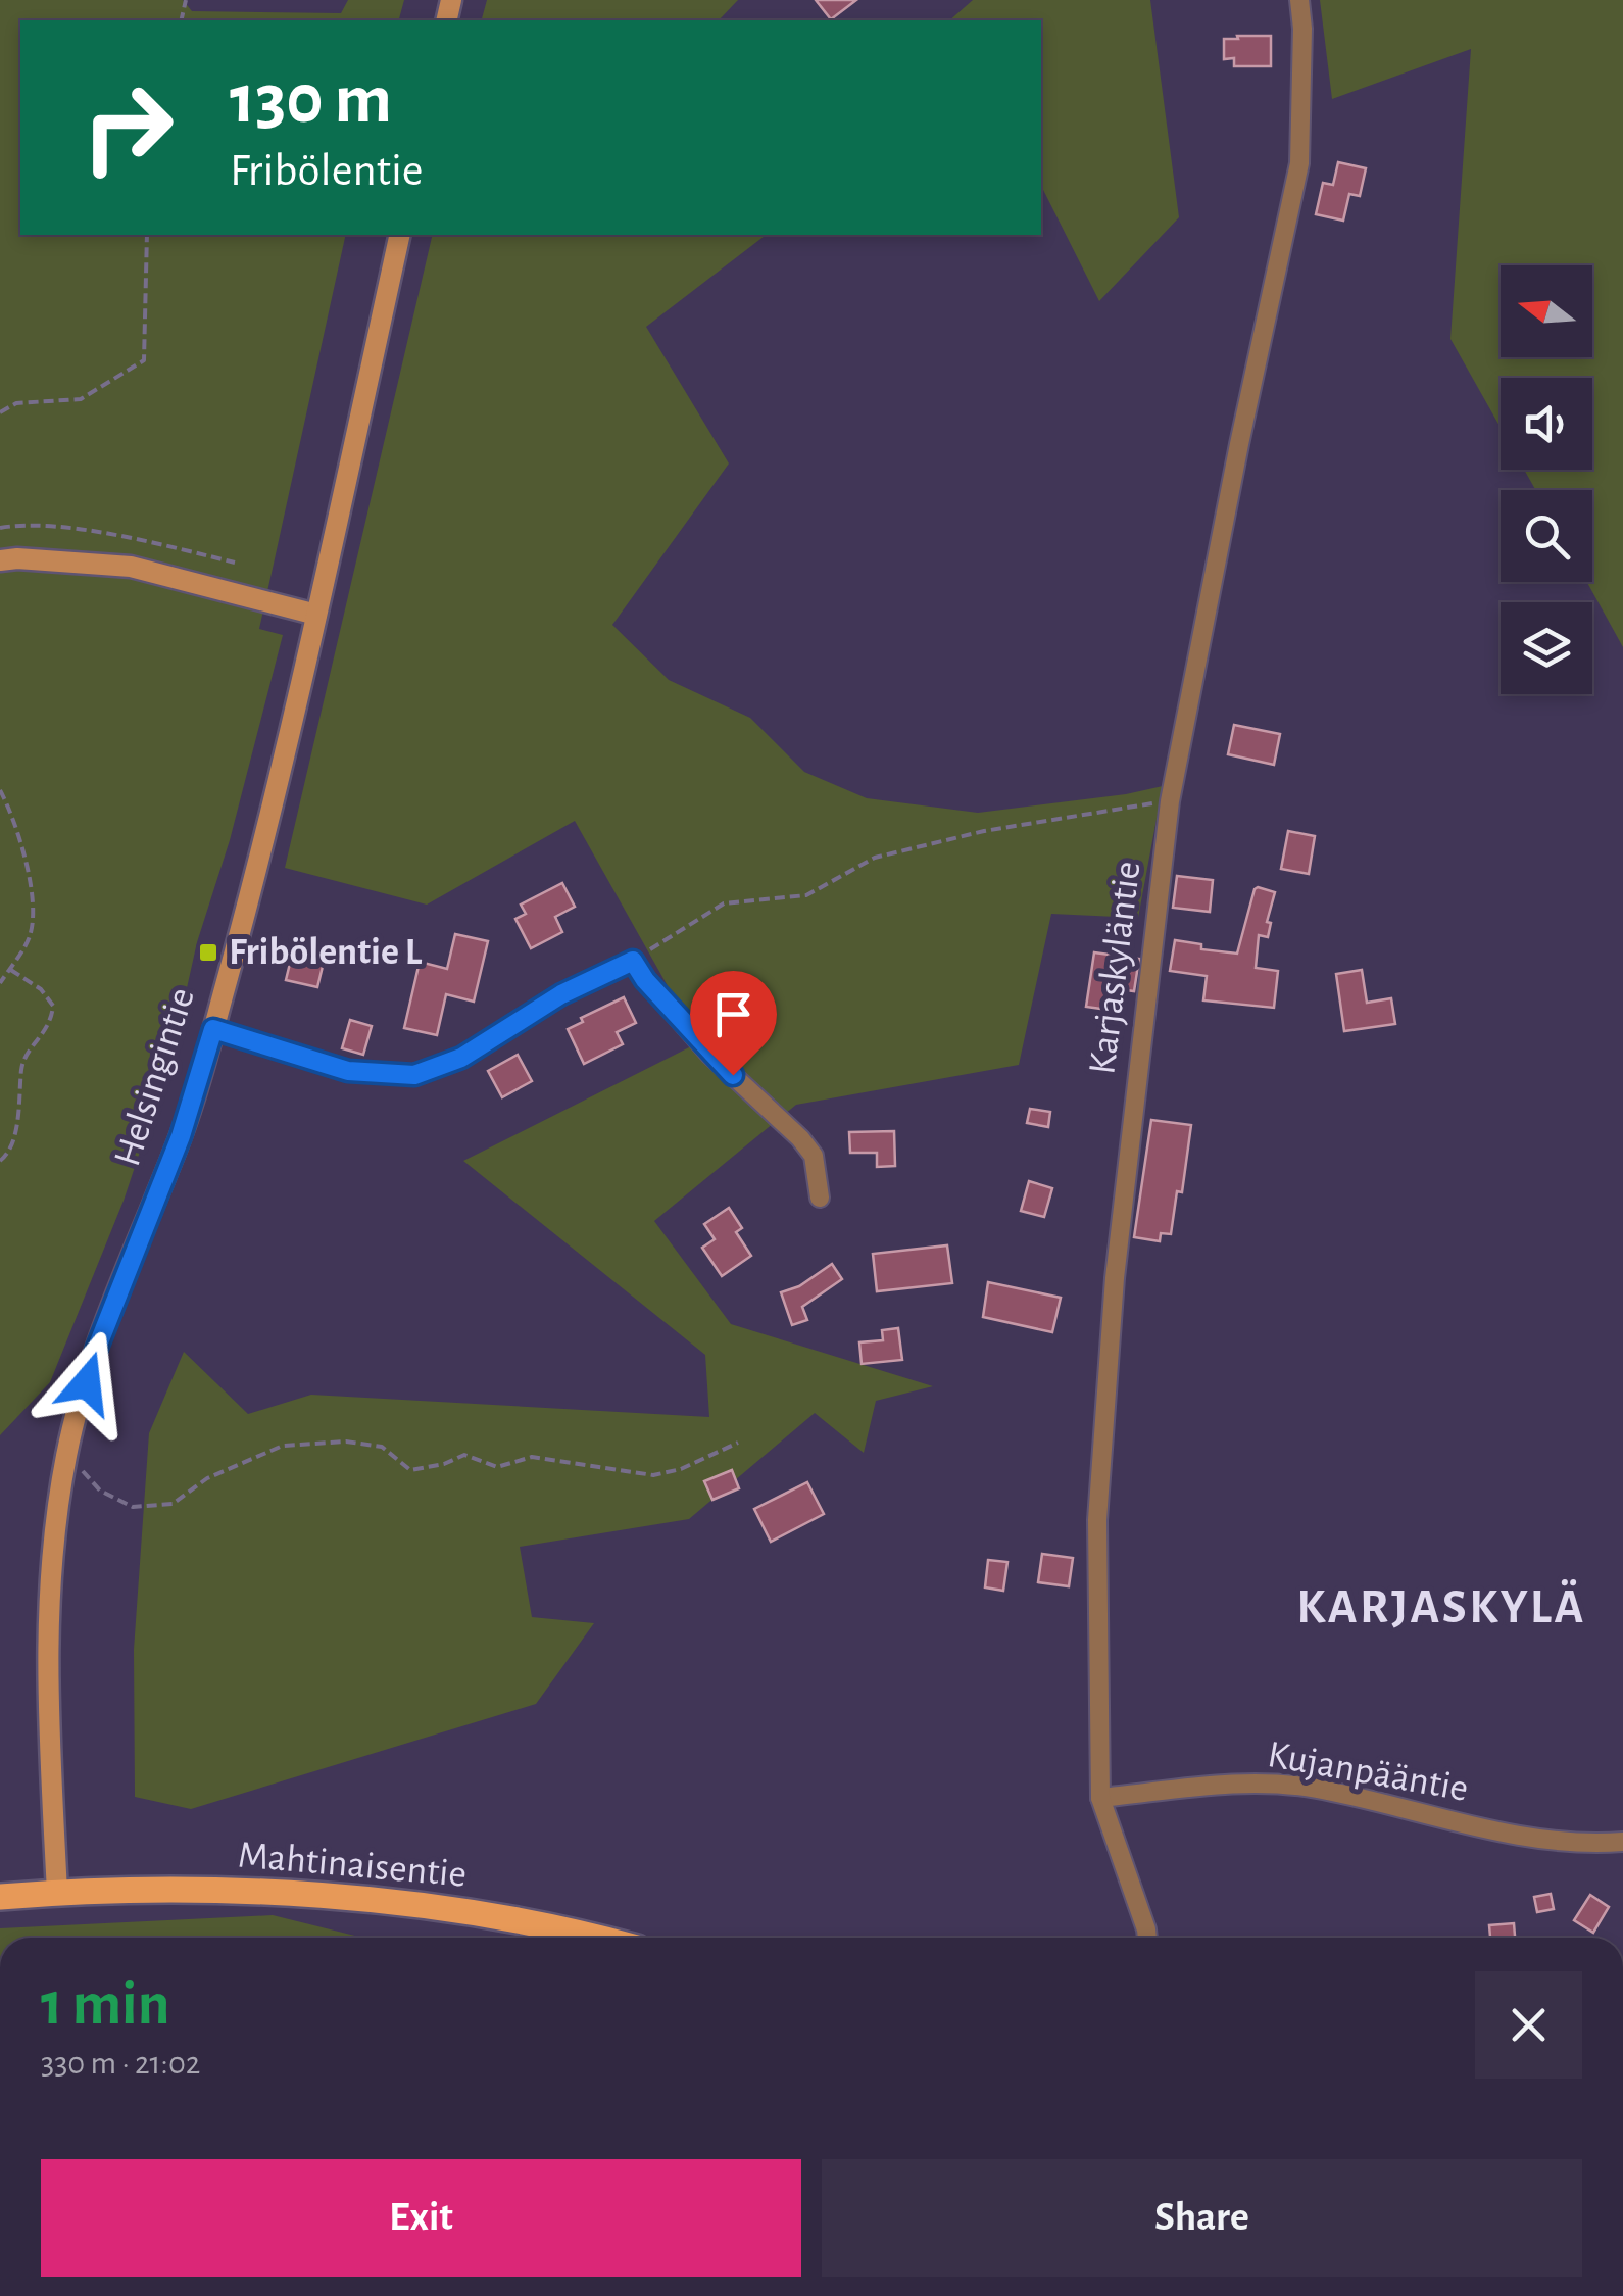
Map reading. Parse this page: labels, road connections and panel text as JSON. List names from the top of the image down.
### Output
{
  "streets": {
    "main road": ["Helsingintie", "Mahtinaisentie"],
    "street": ["Karjaskyläntie", "Kujanpääntie"]
  },
  "crossings": [
    ["Karjaskyläntie", "Kujanpääntie"],
    ["Helsingintie", "Mahtinaisentie"]
  ],
  "districts": ["KARJASKYLÄ"],
  "places": {
    "transit": ["Fribölentie L"]
  },
  "north": "left",
  "page": {
    "turn": ["130 m", "Fribölentie"],
    "heading": ["1 min", "330 m · 21:02"],
    "buttons": ["Exit", "Share"]
  }
}
